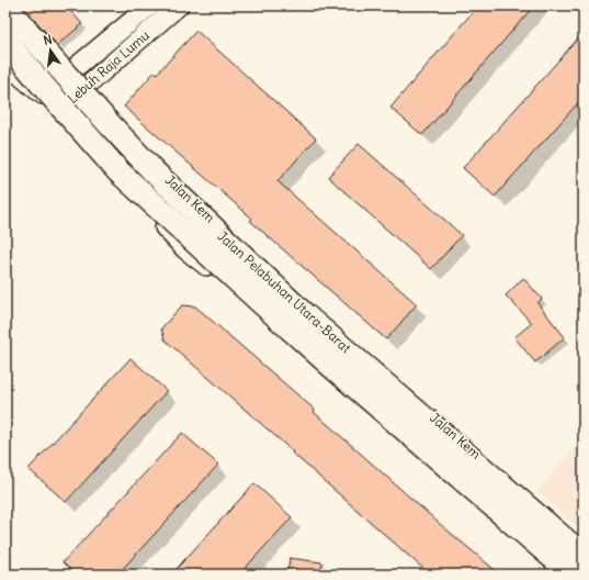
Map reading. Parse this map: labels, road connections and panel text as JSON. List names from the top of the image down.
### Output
{
  "streets": {
    "main road": ["Jalan Pelabuhan Utara-Barat"],
    "street": ["Lebuh Raja Lumu", "Jalan Kem"]
  },
  "crossings": [
    ["Lebuh Raja Lumu", "Jalan Kem"]
  ],
  "north": "top"
}
